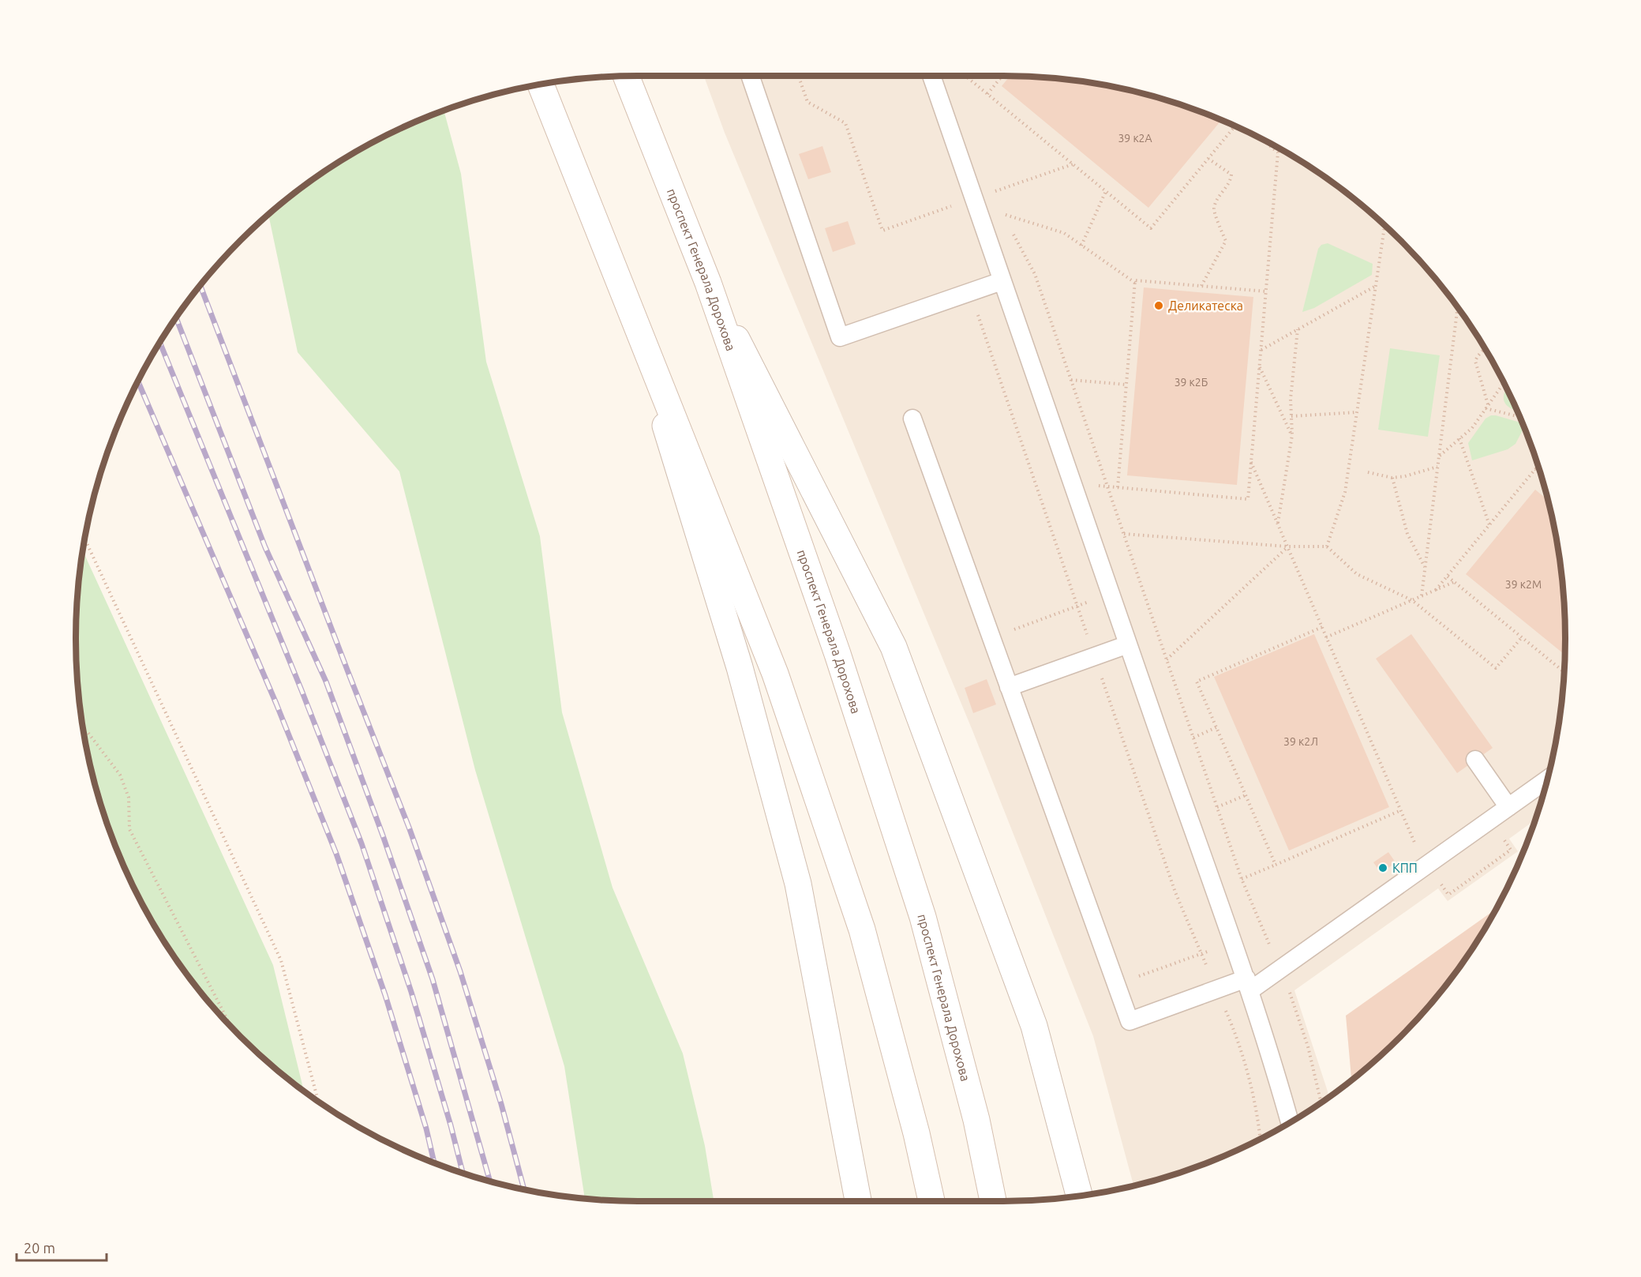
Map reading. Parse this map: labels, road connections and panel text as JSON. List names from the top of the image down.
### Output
{
  "streets": {
    "main road": ["проспект Генерала Дорохова"]
  },
  "places": ["Деликатеска", "КПП"],
  "house_numbers": [
    "39 к2А",
    "39 к2Б",
    "39 к2М",
    "39 к2Л"
  ],
  "scale_bar": "20 m"
}
